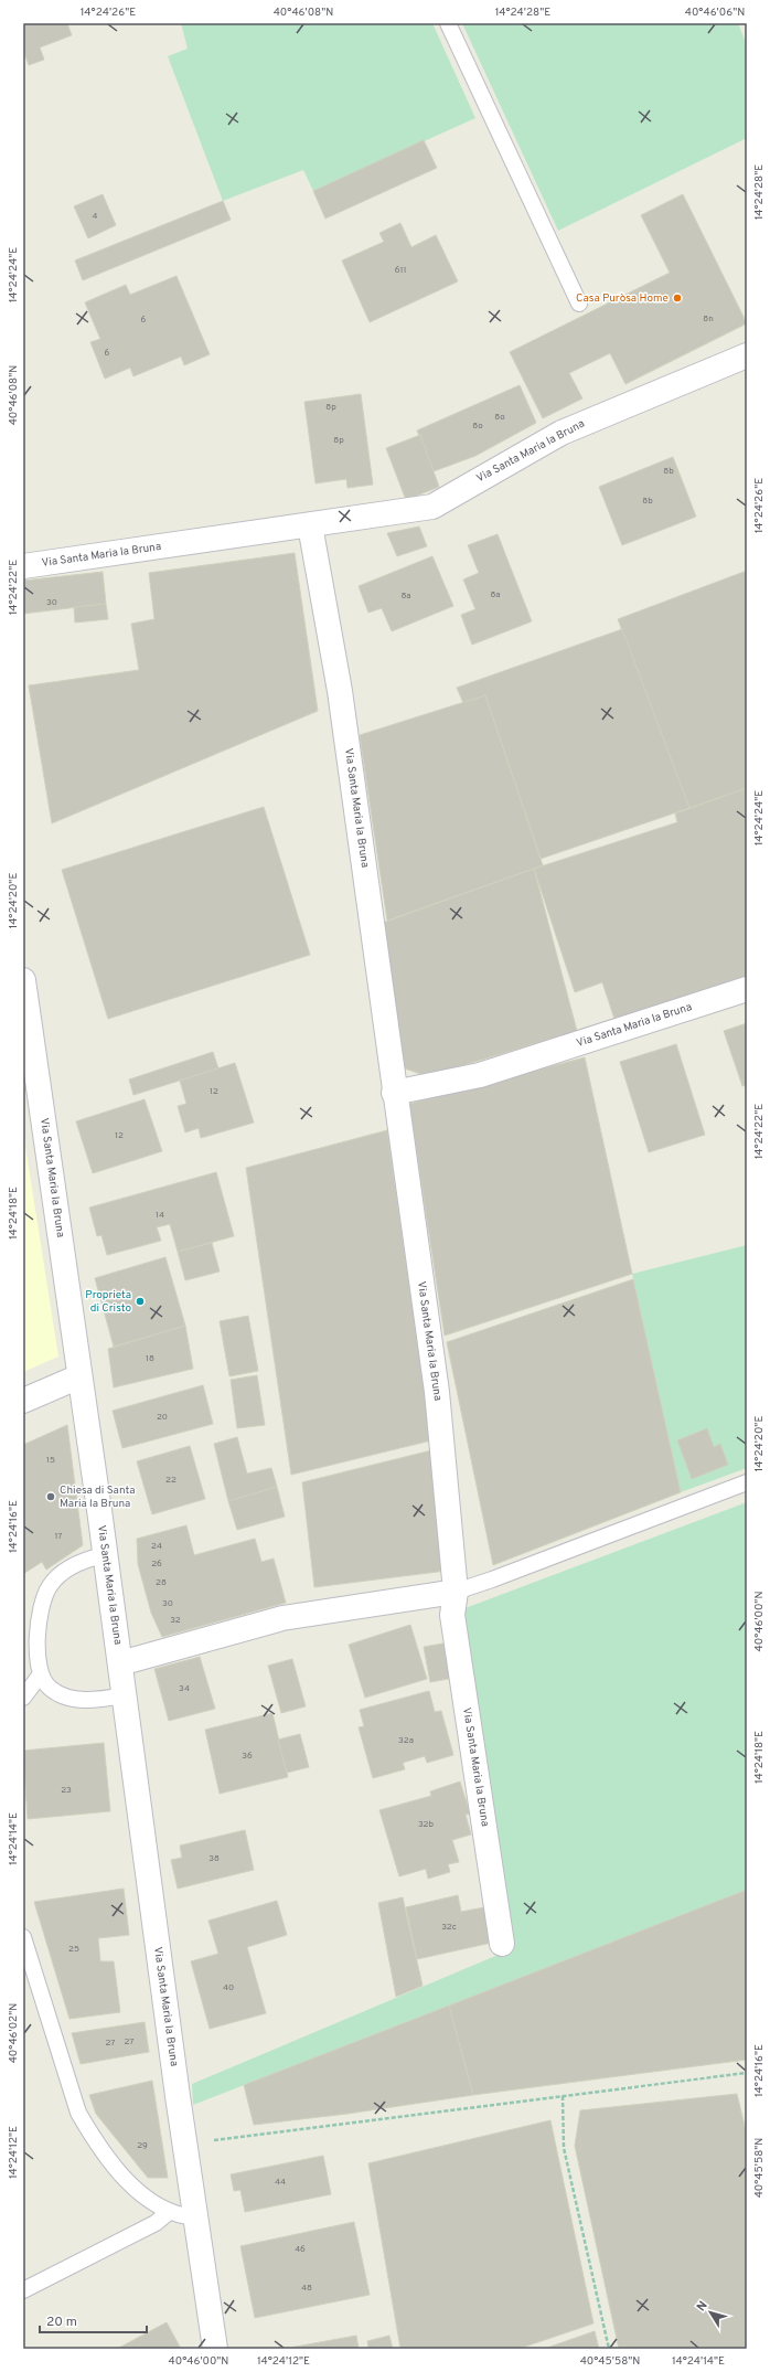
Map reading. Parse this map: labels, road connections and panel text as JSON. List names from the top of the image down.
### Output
{
  "streets": {
    "street": ["Via Santa Maria la Bruna"]
  },
  "places": ["Casa Puròsa Home", "Proprieta di Cristo", "Chiesa di Santa Maria la Bruna"],
  "house_numbers": [
    "4",
    "611",
    "8n",
    "6",
    "6",
    "8p",
    "8o",
    "8o",
    "8p",
    "8b",
    "8b",
    "8a",
    "8a",
    "30",
    "12",
    "12",
    "14",
    "18",
    "20",
    "15",
    "22",
    "17",
    "24",
    "26",
    "28",
    "30",
    "32",
    "34",
    "32a",
    "36",
    "23",
    "32b",
    "38",
    "32c",
    "25",
    "40",
    "27",
    "27",
    "29",
    "44",
    "46",
    "48"
  ],
  "scale_bar": "20 m",
  "north": "top left",
  "coordinates": [
    "14°24'26\"E",
    "40°46'08\"N",
    "14°24'28\"E",
    "40°46'06\"N",
    "14°24'24\"E",
    "14°24'22\"E",
    "14°24'20\"E",
    "14°24'18\"E",
    "14°24'16\"E",
    "40°46'00\"N",
    "14°24'14\"E",
    "40°46'02\"N",
    "14°24'12\"E",
    "40°45'58\"N"
  ]
}
